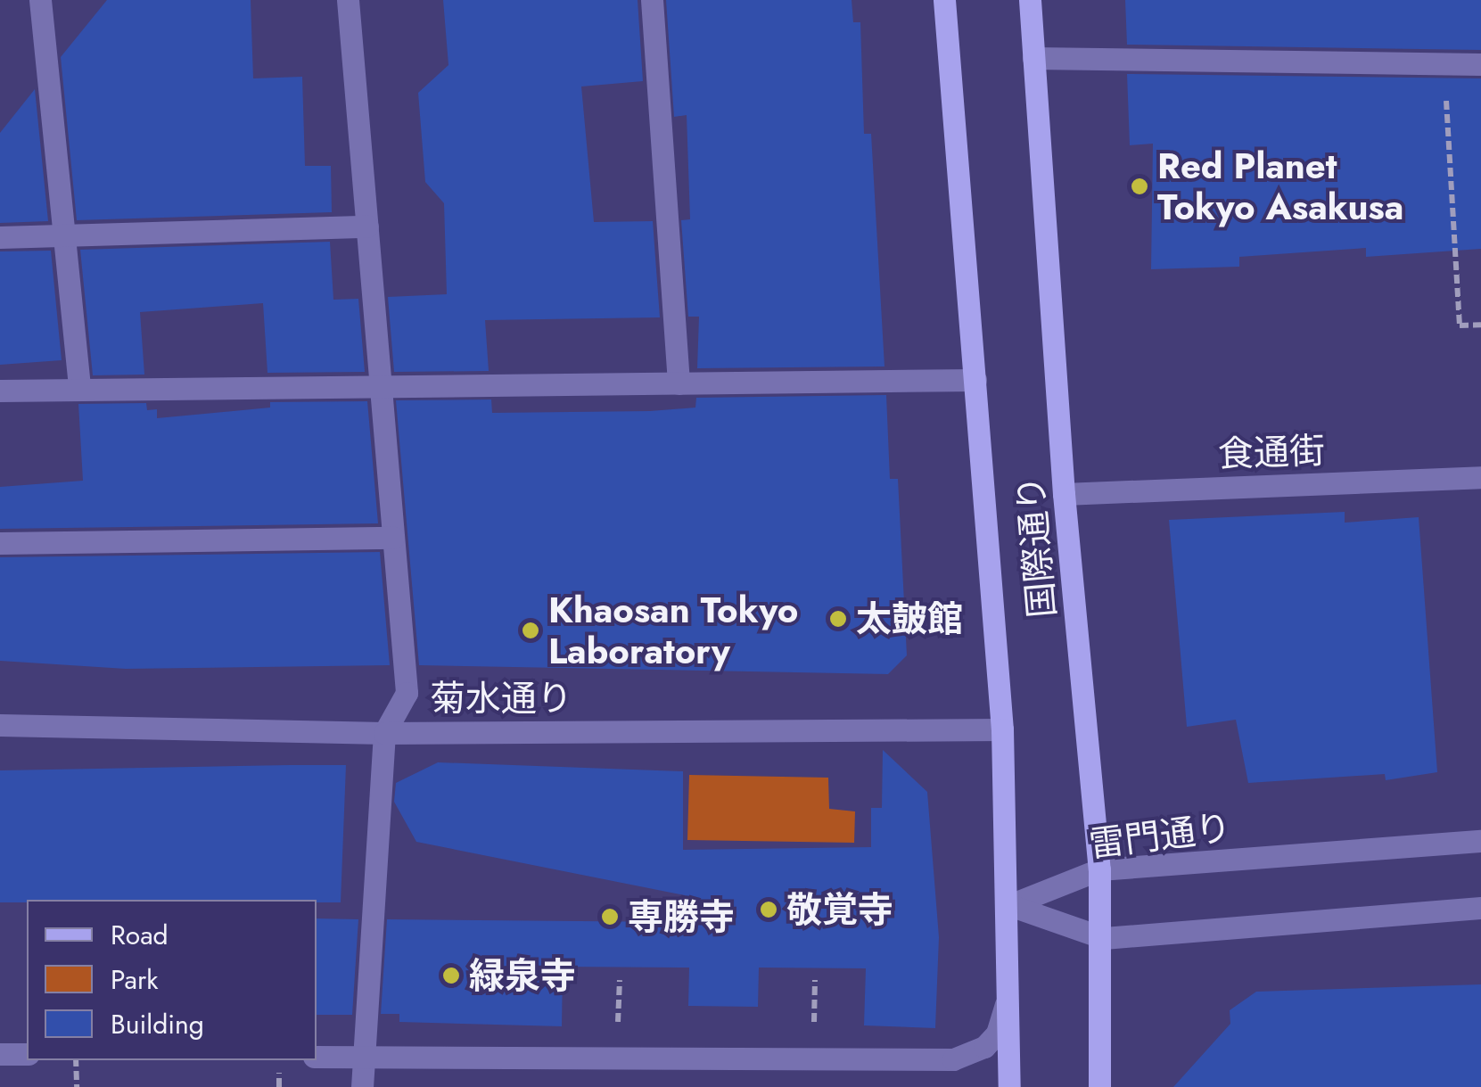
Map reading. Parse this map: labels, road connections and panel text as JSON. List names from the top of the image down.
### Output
{
  "streets": {
    "main road": ["国際通り"],
    "street": ["食通街", "菊水通り", "雷門通り"]
  },
  "crossings": [
    ["食通街", "国際通り"],
    ["国際通り", "菊水通り"],
    ["国際通り", "雷門通り"]
  ],
  "places": [
    "Red Planet Tokyo Asakusa",
    "太皷館",
    "Khaosan Tokyo Laboratory",
    "敬覚寺",
    "専勝寺",
    "緑泉寺"
  ],
  "legend": ["Road", "Park", "Building"]
}
